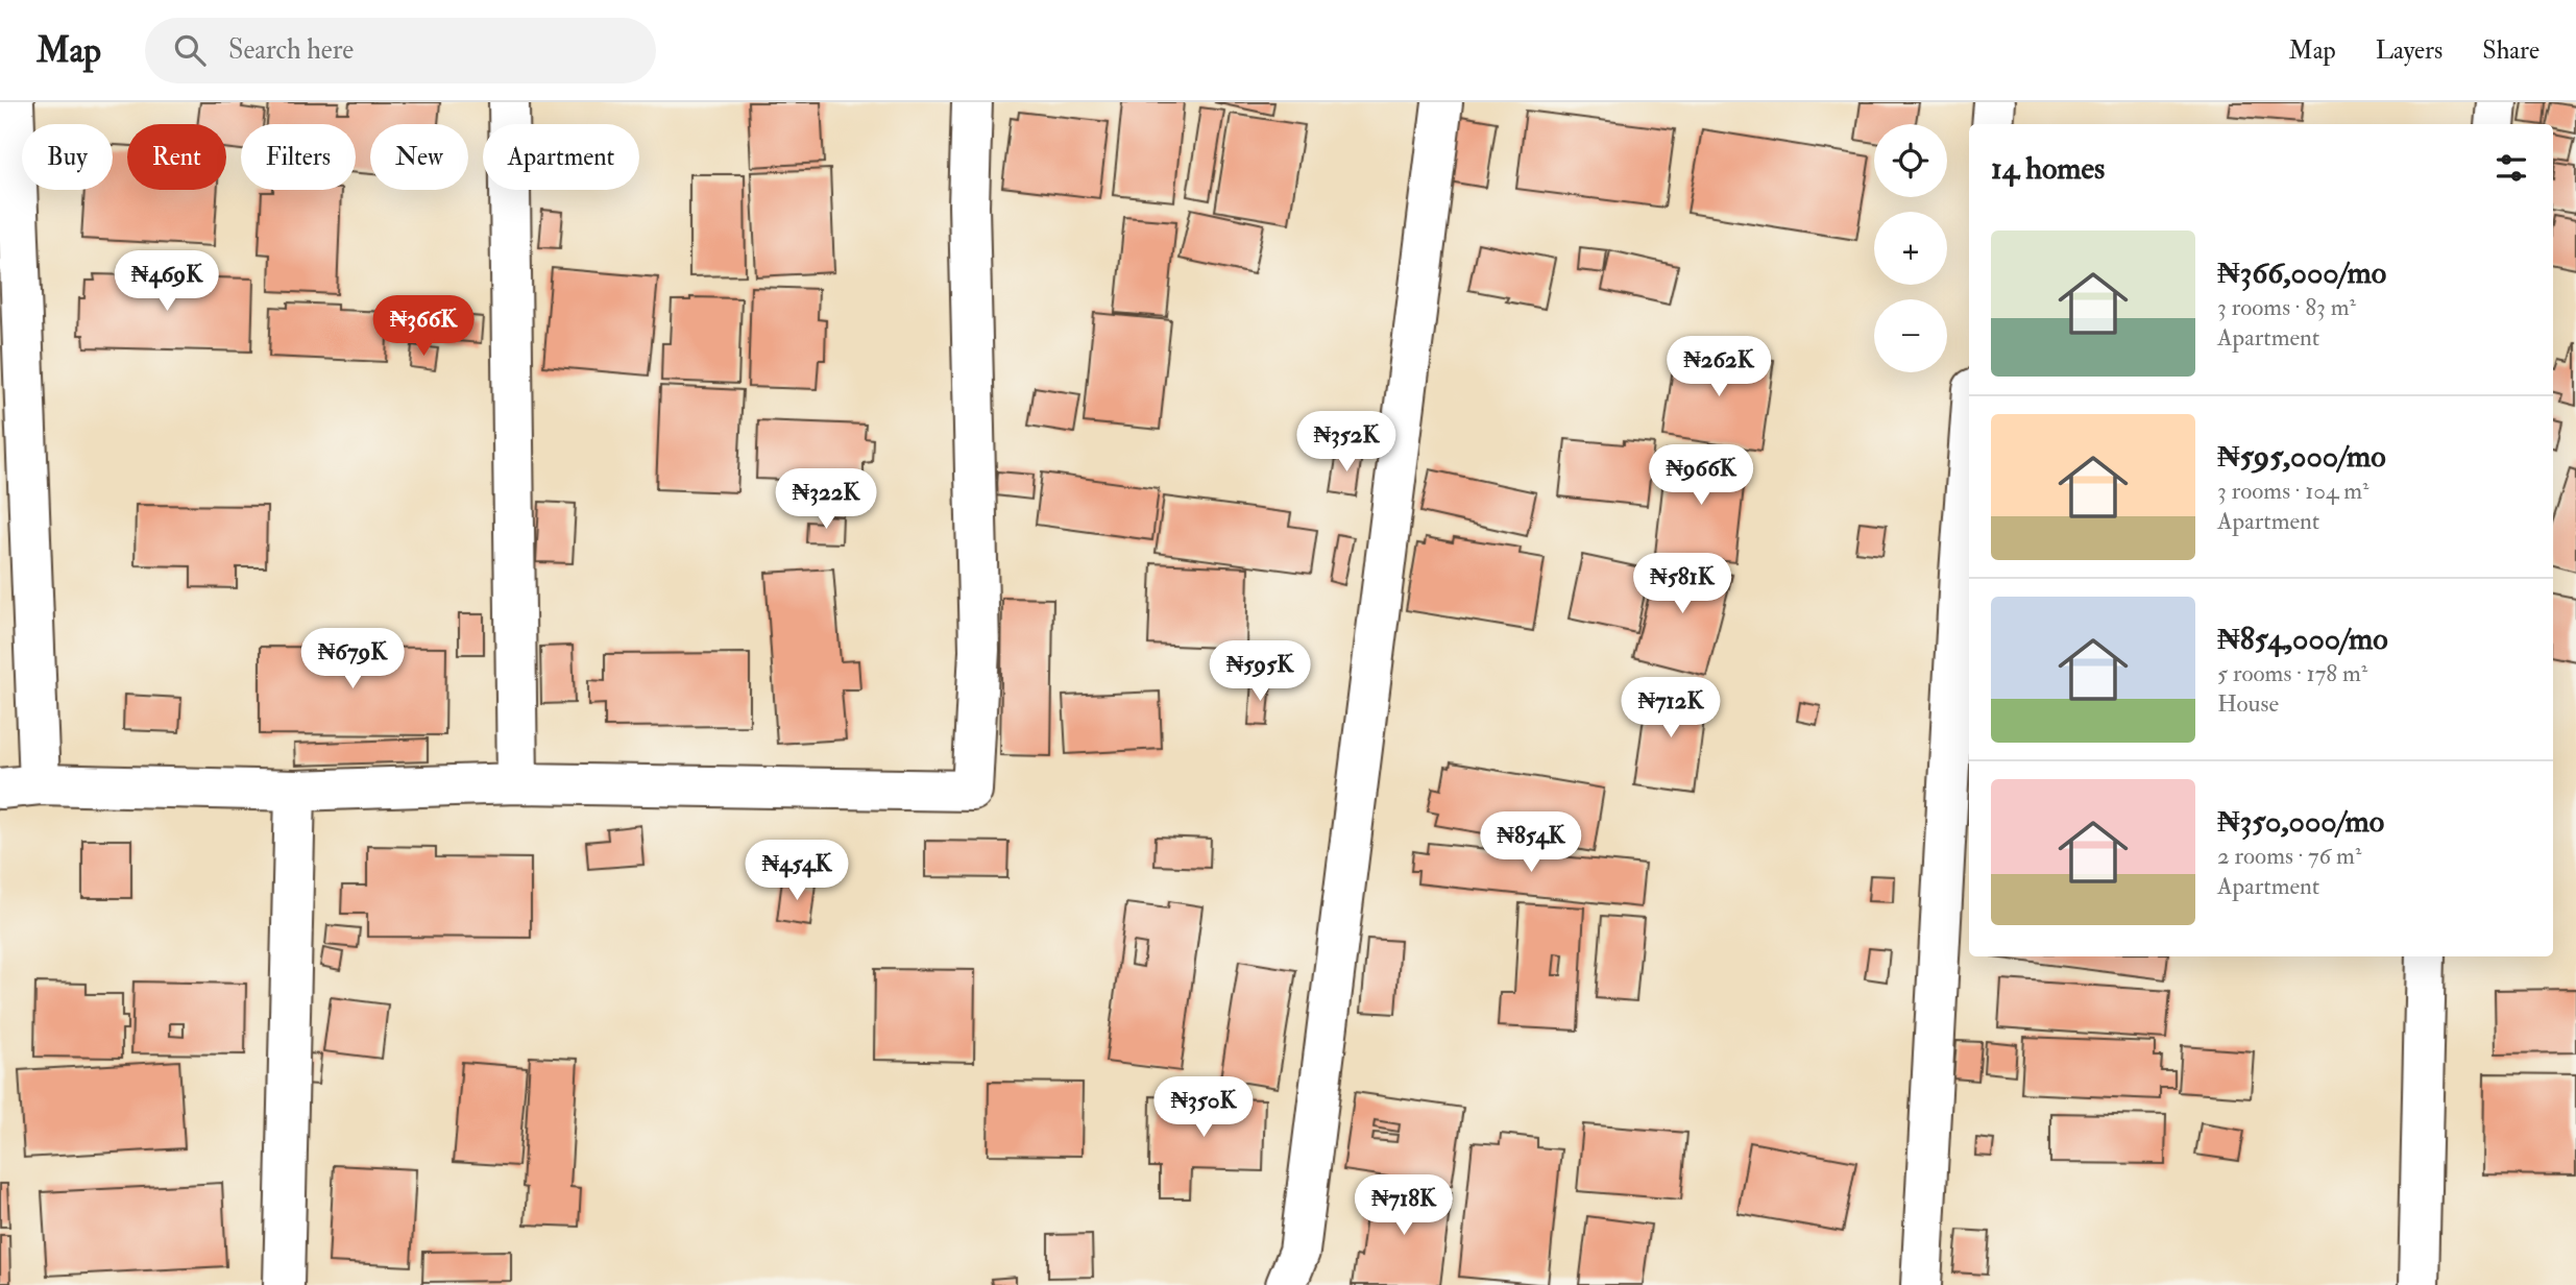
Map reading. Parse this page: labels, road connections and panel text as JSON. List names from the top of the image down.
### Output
{
  "page": {
    "header": "Map",
    "search": "Search here",
    "nav": ["Map", "Layers", "Share"],
    "map_buttons": ["+", "−"],
    "chip": [
      "Buy",
      "Rent",
      "Filters",
      "New",
      "Apartment"
    ],
    "heading": "14 homes",
    "list": [
      {
        "name": "₦366,000/mo",
        "note": "3 rooms · 83 m² · Apartment"
      },
      {
        "name": "₦595,000/mo",
        "note": "3 rooms · 104 m² · Apartment"
      },
      {
        "name": "₦854,000/mo",
        "note": "5 rooms · 178 m² · House"
      },
      {
        "name": "₦350,000/mo",
        "note": "2 rooms · 76 m² · Apartment"
      }
    ],
    "price": [
      "₦469K",
      "₦366K",
      "₦262K",
      "₦352K",
      "₦966K",
      "₦322K",
      "₦581K",
      "₦679K",
      "₦595K",
      "₦712K",
      "₦854K",
      "₦454K",
      "₦350K",
      "₦718K"
    ]
  }
}
